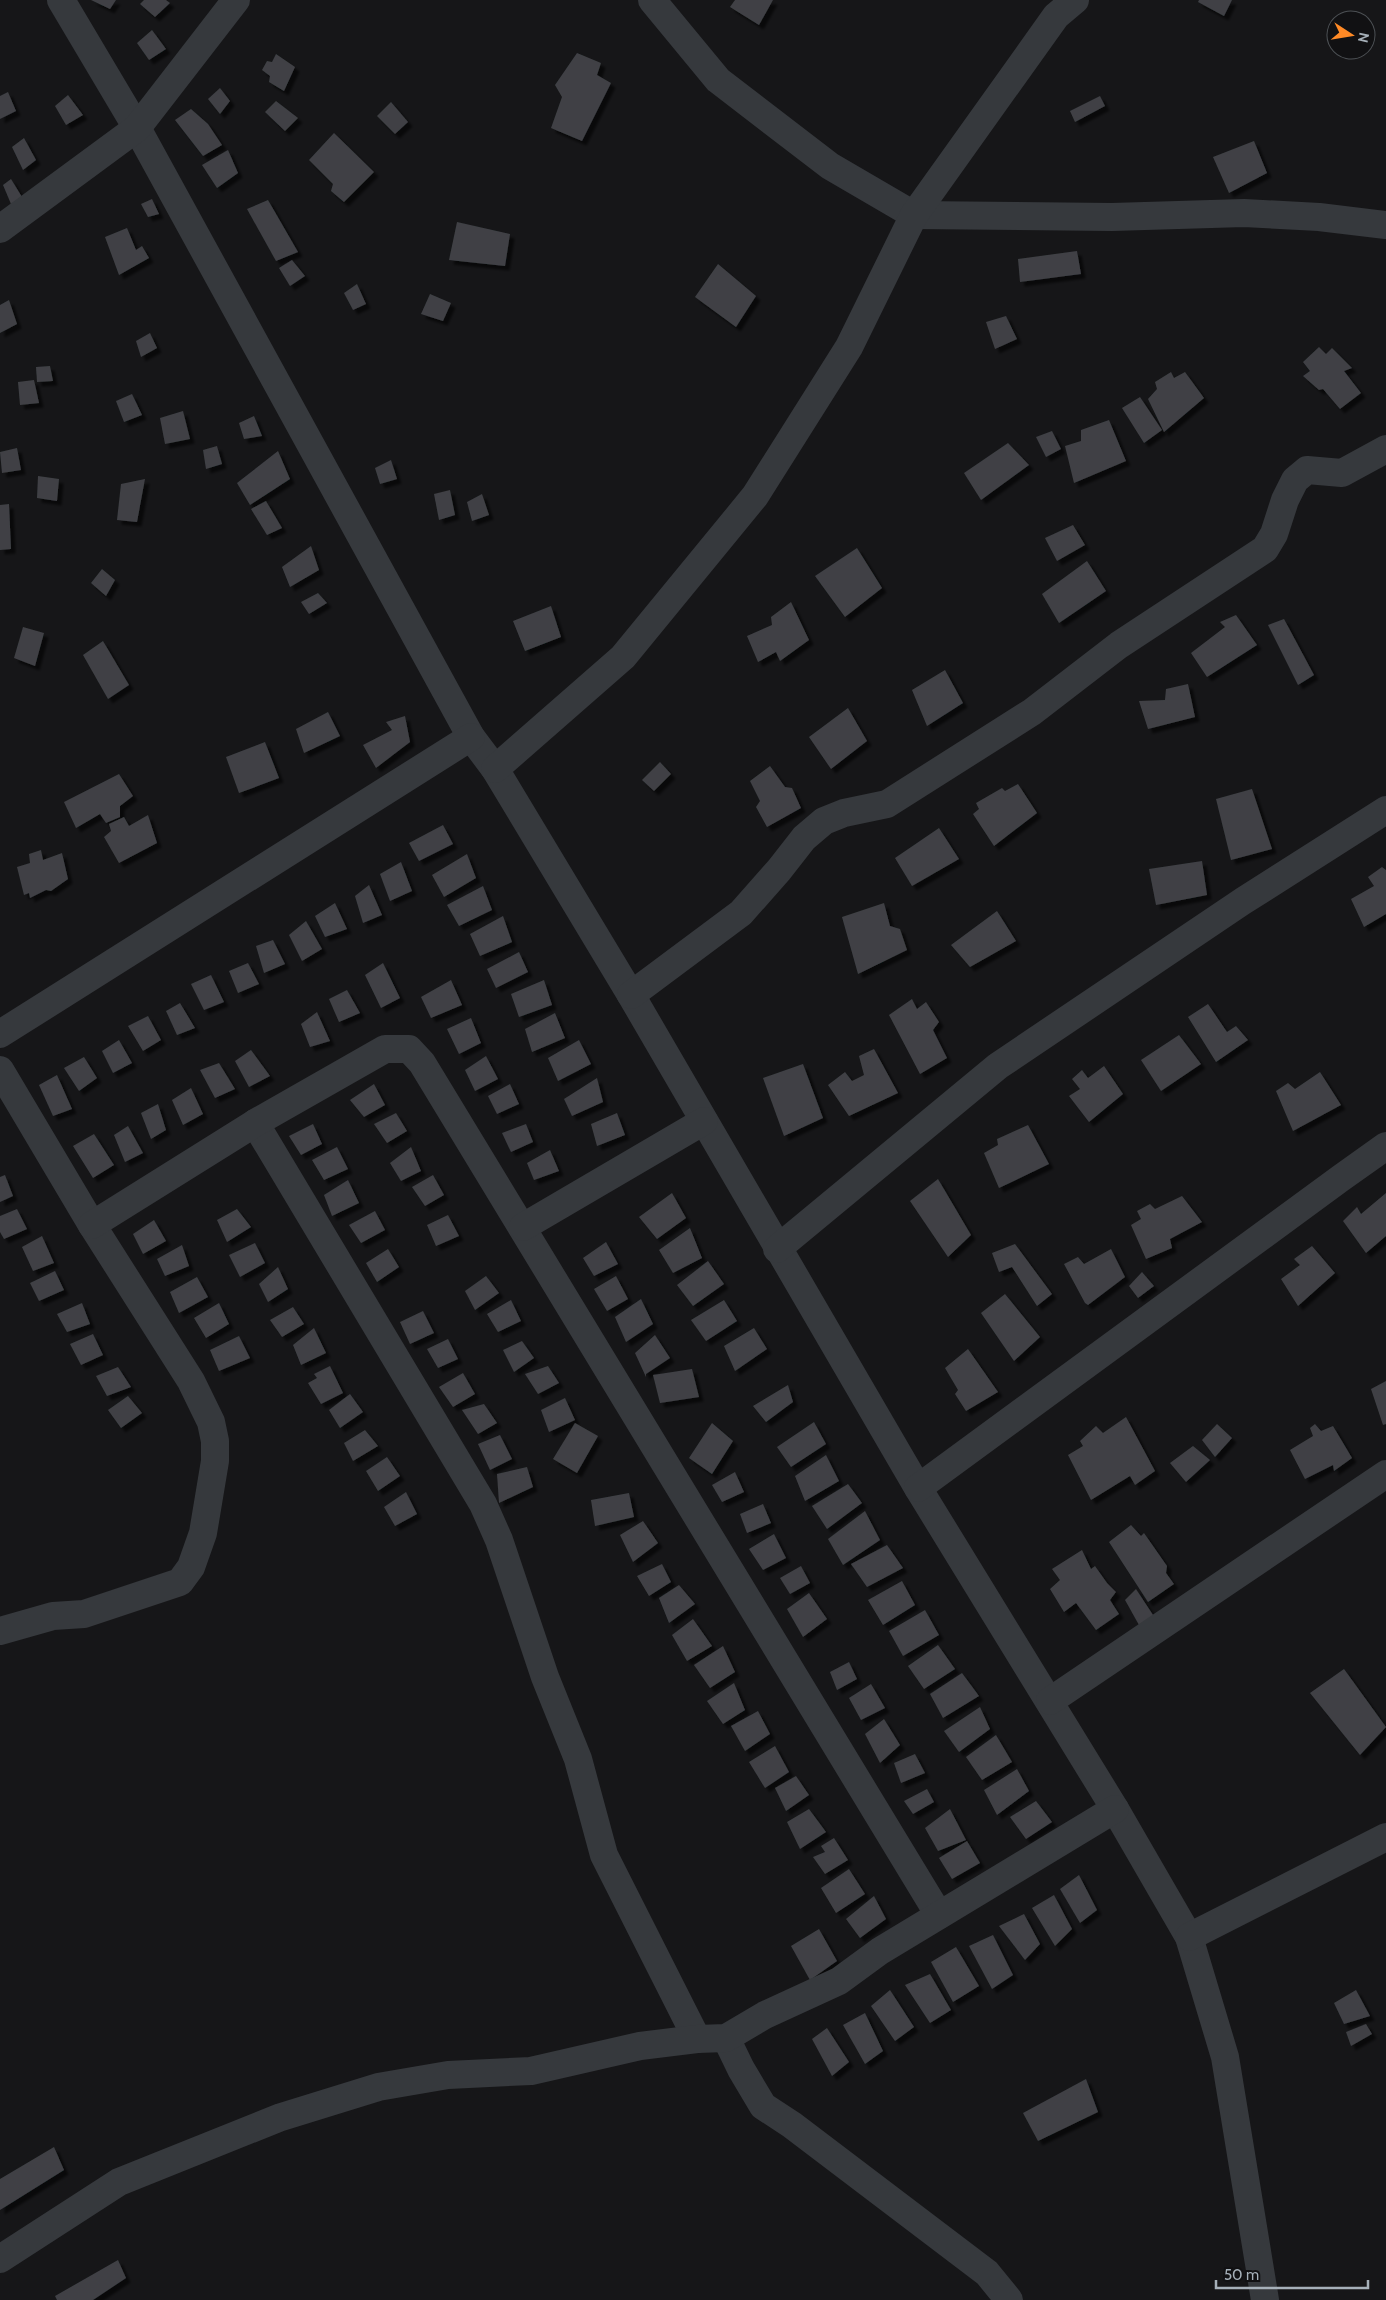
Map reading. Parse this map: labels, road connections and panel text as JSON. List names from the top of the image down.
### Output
{
  "scale_bar": "50 m",
  "north": "right"
}
